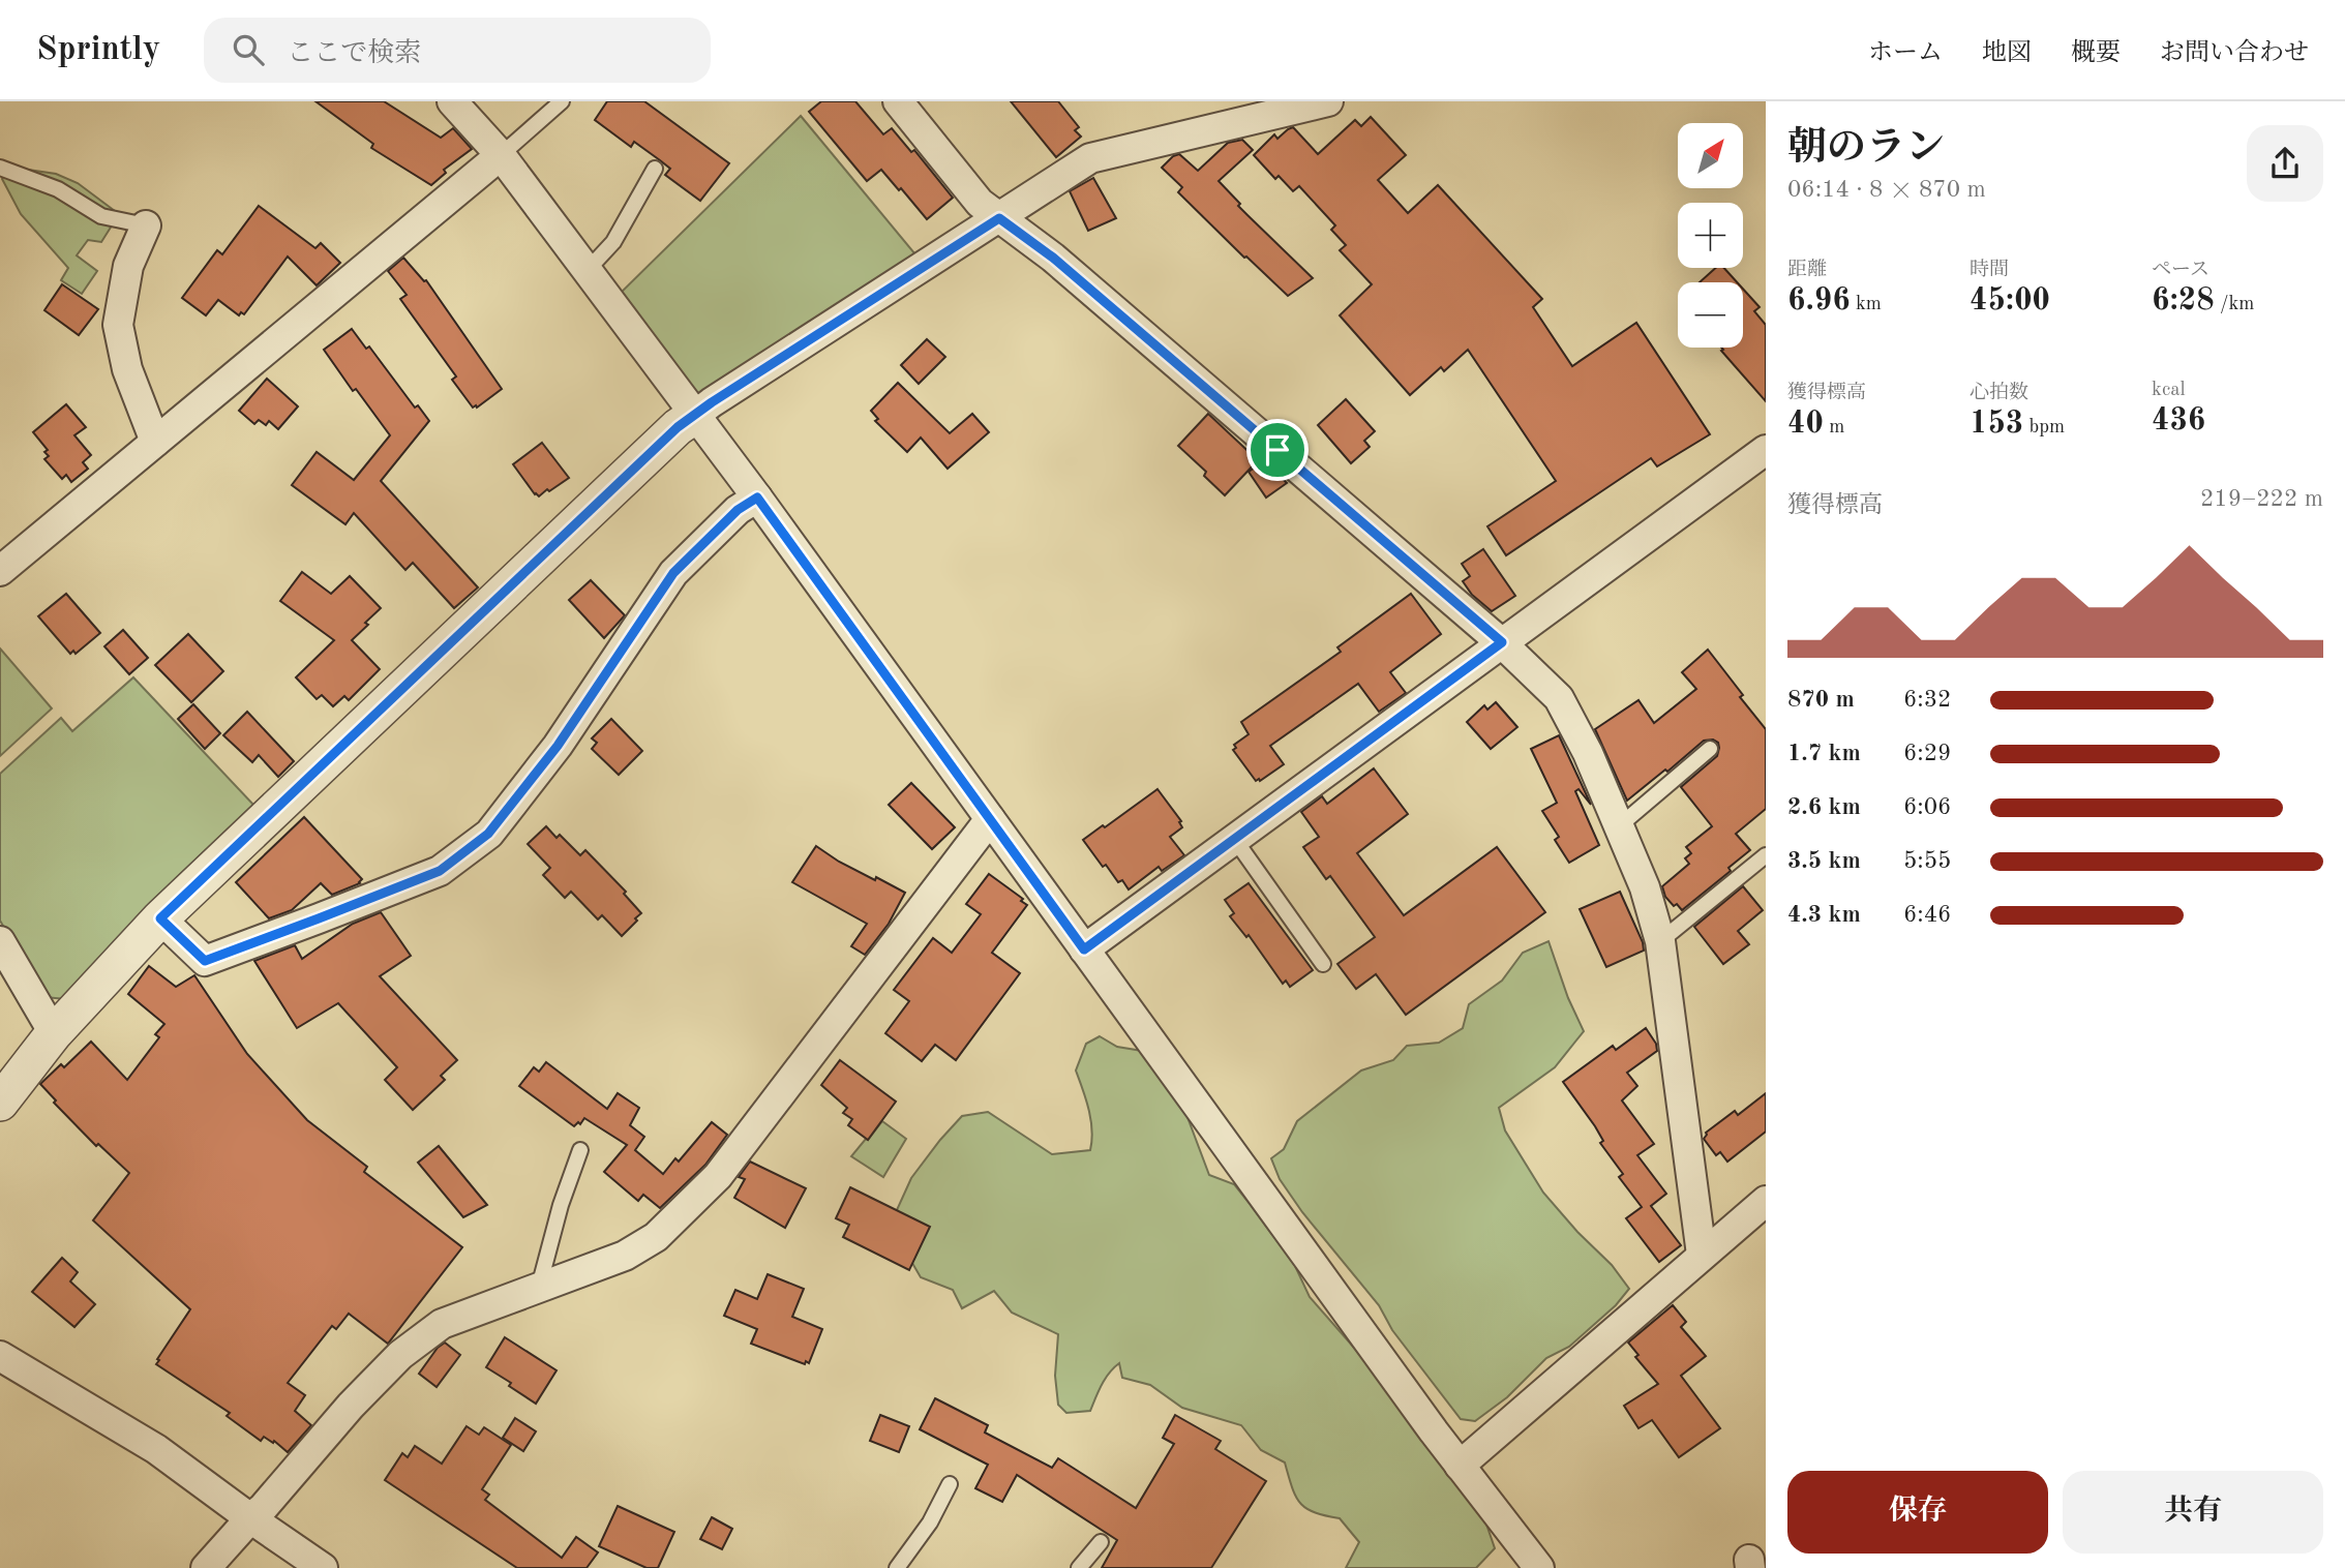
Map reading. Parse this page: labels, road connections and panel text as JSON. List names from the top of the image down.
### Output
{
  "north": "top right",
  "page": {
    "header": "Sprintly",
    "search": "ここで検索",
    "nav": [
      "ホーム",
      "地図",
      "概要",
      "お問い合わせ"
    ],
    "heading": ["朝のラン", "06:14 · 8 × 870 m"],
    "map_buttons": ["+", "−"],
    "stats": [
      ["距離", "6.96 km"],
      ["時間", "45:00"],
      ["ペース", "6:28 /km"],
      ["獲得標高", "40 m"],
      ["心拍数", "153 bpm"],
      ["kcal", "436"]
    ],
    "chart": ["獲得標高", "219–222 m"],
    "list": [
      {
        "name": "870 m",
        "note": "6:32"
      },
      {
        "name": "1.7 km",
        "note": "6:29"
      },
      {
        "name": "2.6 km",
        "note": "6:06"
      },
      {
        "name": "3.5 km",
        "note": "5:55"
      },
      {
        "name": "4.3 km",
        "note": "6:46"
      }
    ],
    "buttons": ["保存", "共有"]
  }
}
